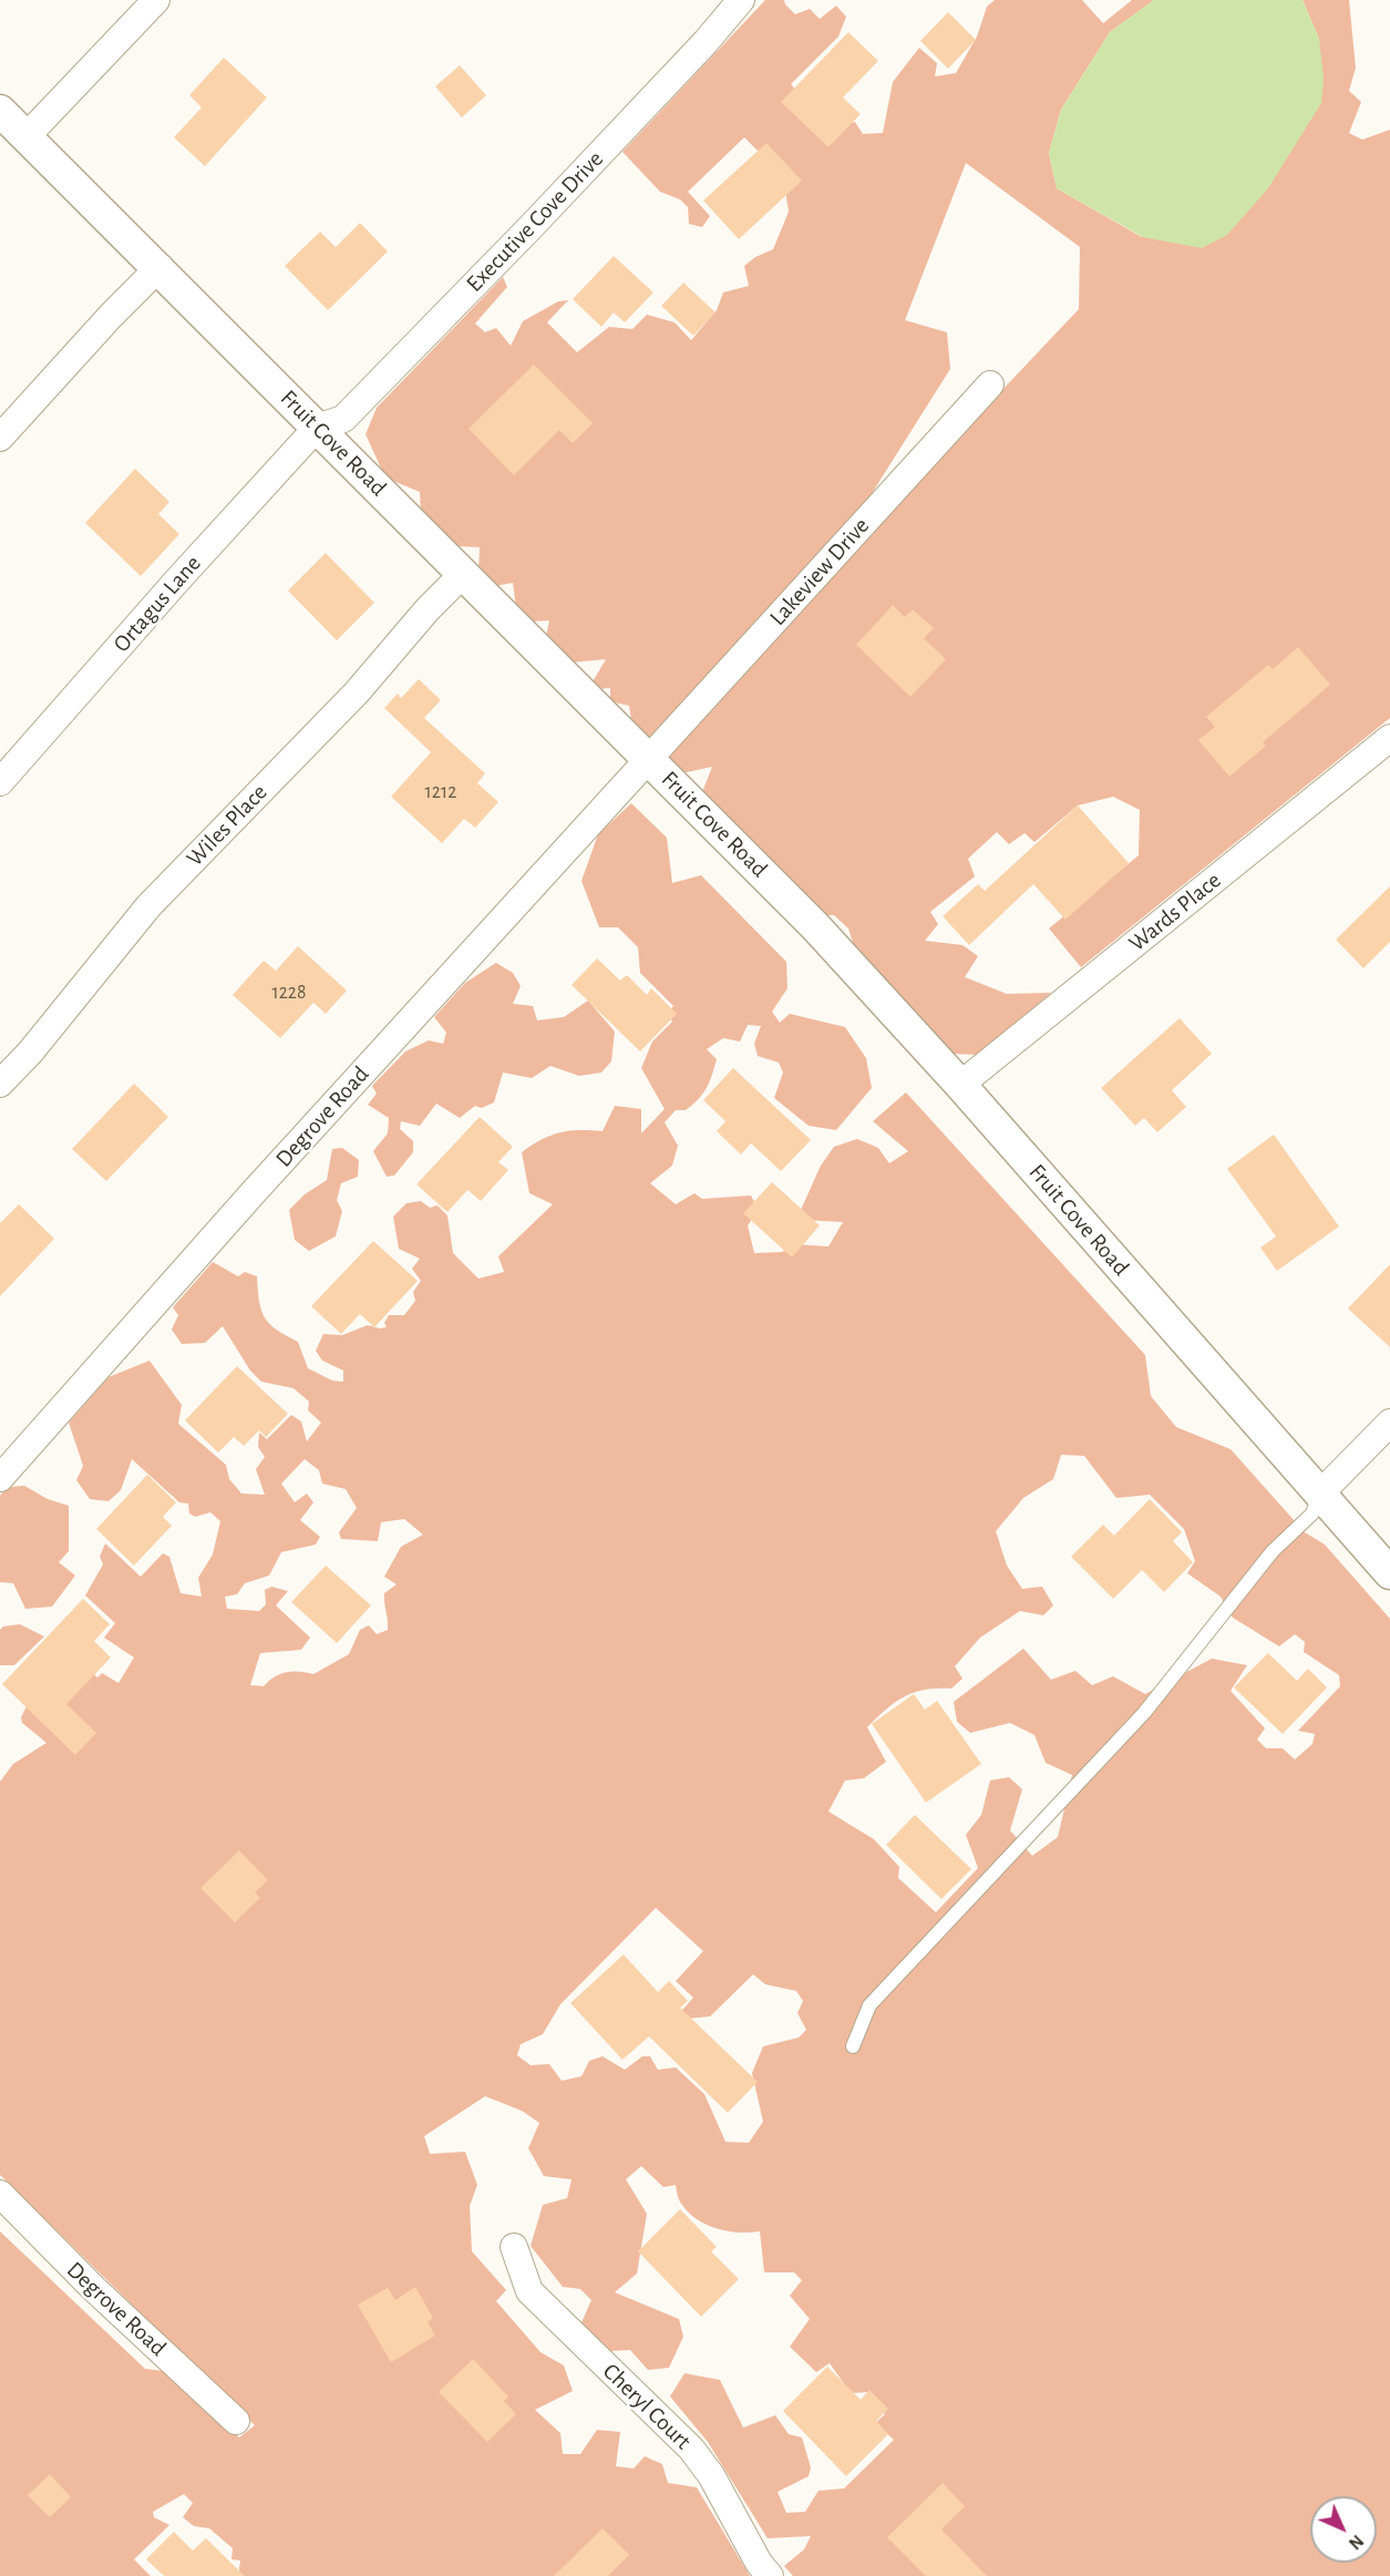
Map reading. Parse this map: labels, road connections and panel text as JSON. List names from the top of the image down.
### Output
{
  "streets": {
    "street": [
      "Executive Cove Drive",
      "Fruit Cove Road",
      "Lakeview Drive",
      "Ortagus Lane",
      "Wiles Place",
      "Wards Place",
      "Degrove Road",
      "Cheryl Court"
    ]
  },
  "crossings": [
    ["Executive Cove Drive", "Fruit Cove Road"],
    ["Executive Cove Drive", "Ortagus Lane"],
    ["Fruit Cove Road", "Lakeview Drive"],
    ["Fruit Cove Road", "Ortagus Lane"],
    ["Fruit Cove Road", "Wiles Place"],
    ["Fruit Cove Road", "Wards Place"],
    ["Fruit Cove Road", "Degrove Road"],
    ["Lakeview Drive", "Degrove Road"]
  ],
  "house_numbers": ["1212", "1228"],
  "north": "bottom right"
}
